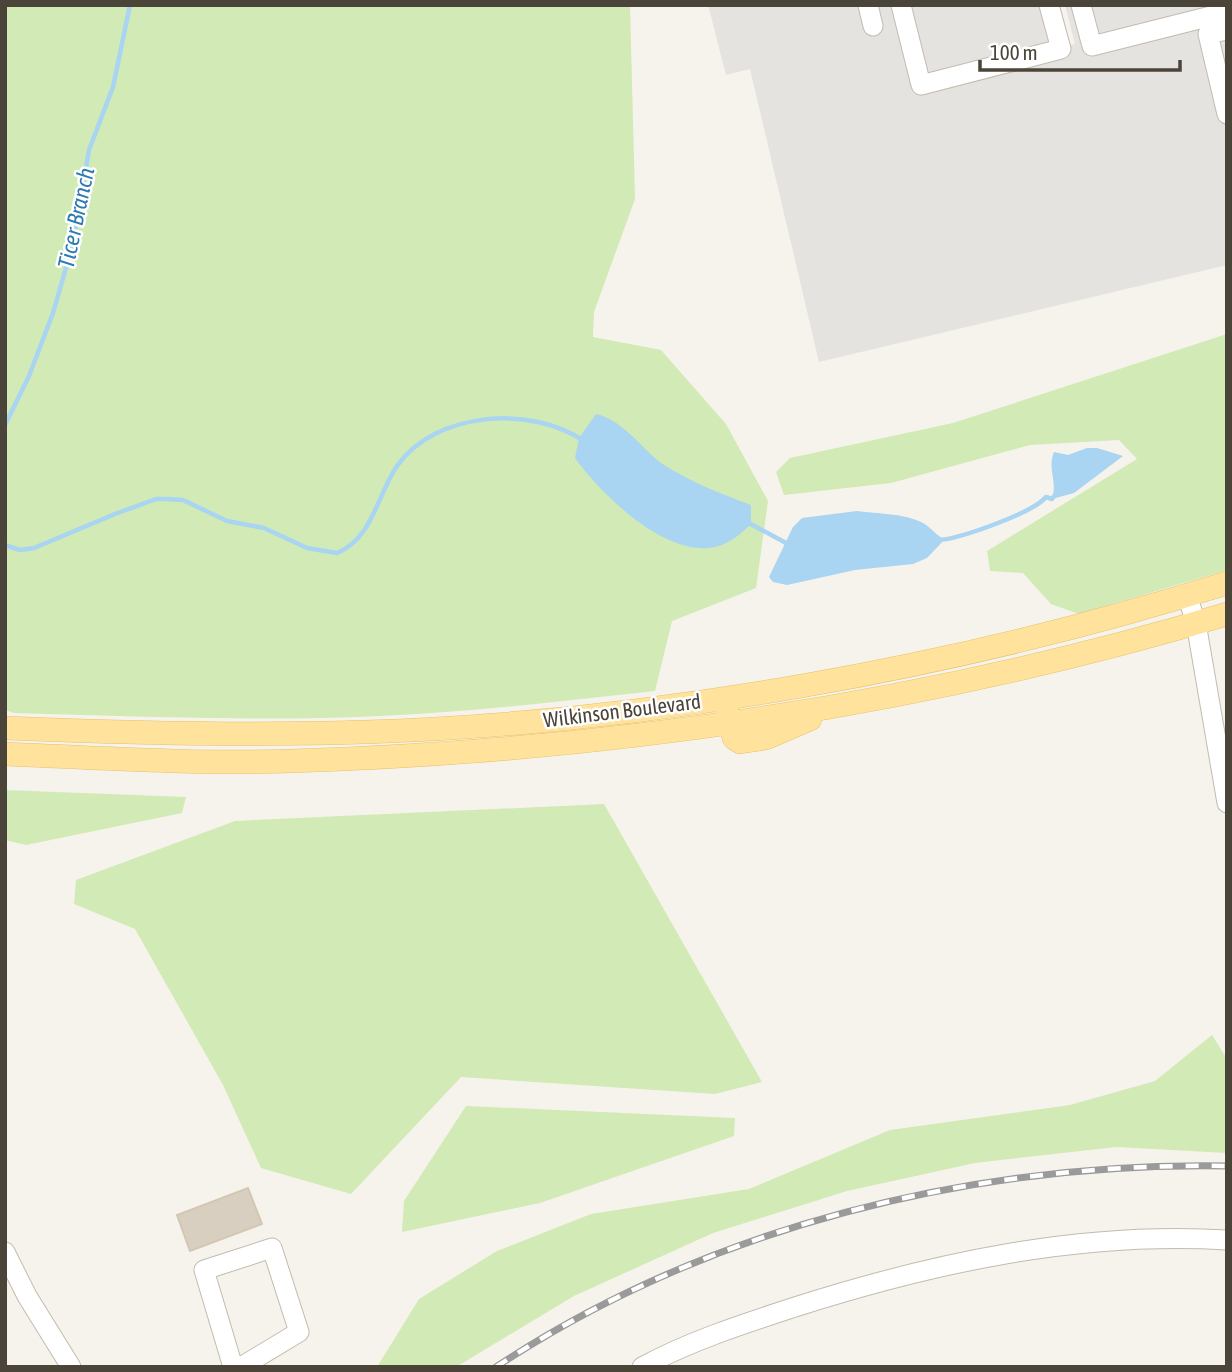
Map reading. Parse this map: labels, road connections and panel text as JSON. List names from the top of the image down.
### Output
{
  "streets": {
    "main road": ["Wilkinson Boulevard"]
  },
  "water": ["Ticer Branch"],
  "scale_bar": "100 m"
}
